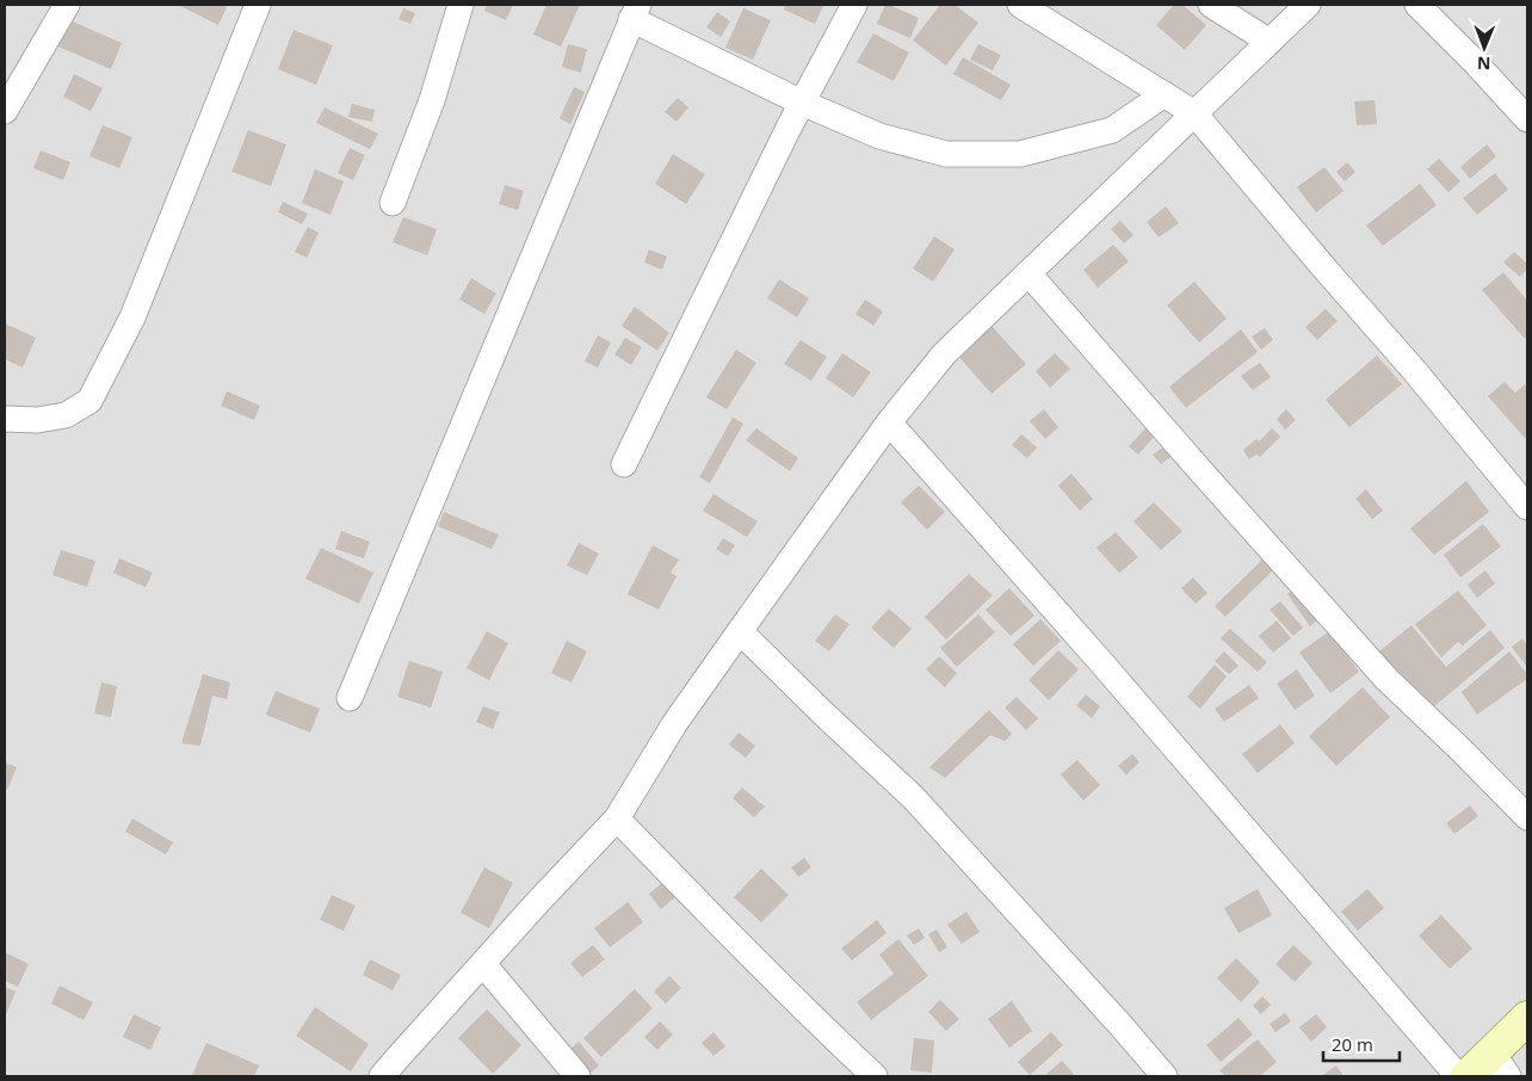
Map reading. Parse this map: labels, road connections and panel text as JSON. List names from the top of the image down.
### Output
{
  "scale_bar": "20 m",
  "north": "bottom"
}
